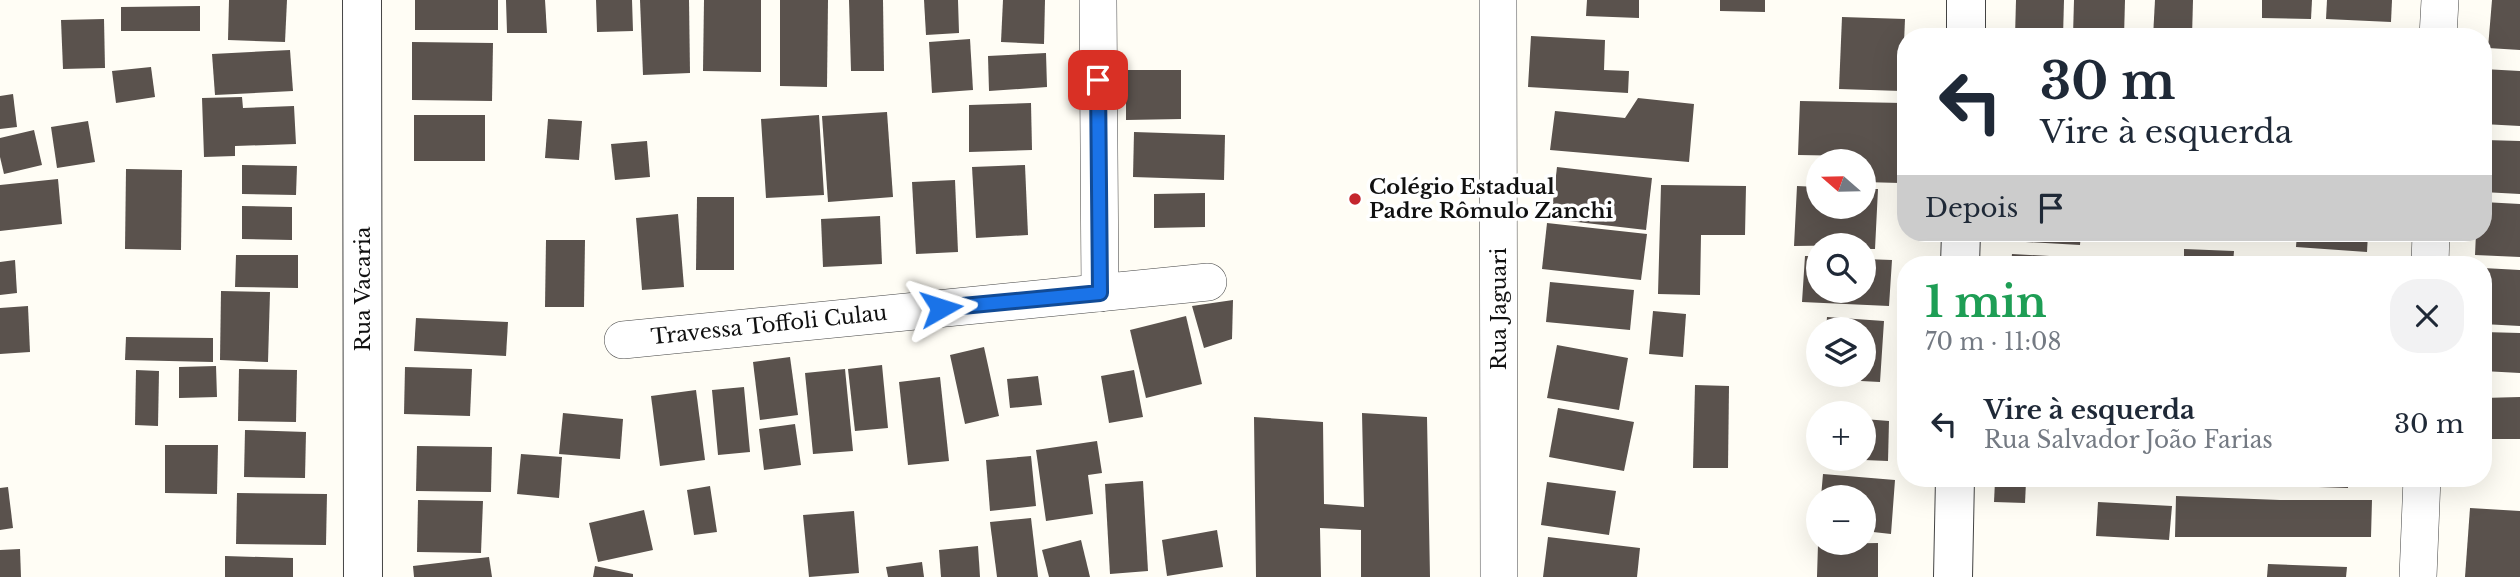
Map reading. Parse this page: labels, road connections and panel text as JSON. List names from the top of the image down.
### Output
{
  "streets": {
    "street": ["Rua Vacaria", "Rua Jaguari", "Travessa Toffoli Culau"]
  },
  "places": ["Colégio Estadual Padre Rômulo Zanchi"],
  "north": "left",
  "page": {
    "turn": ["30 m", "Vire à esquerda"],
    "map_buttons": ["+", "−"],
    "then": "Depois",
    "heading": ["1 min", "70 m · 11:08"],
    "list": [
      {
        "name": "Vire à esquerda",
        "note": "Rua Salvador João Farias",
        "value": "30 m"
      }
    ]
  }
}
